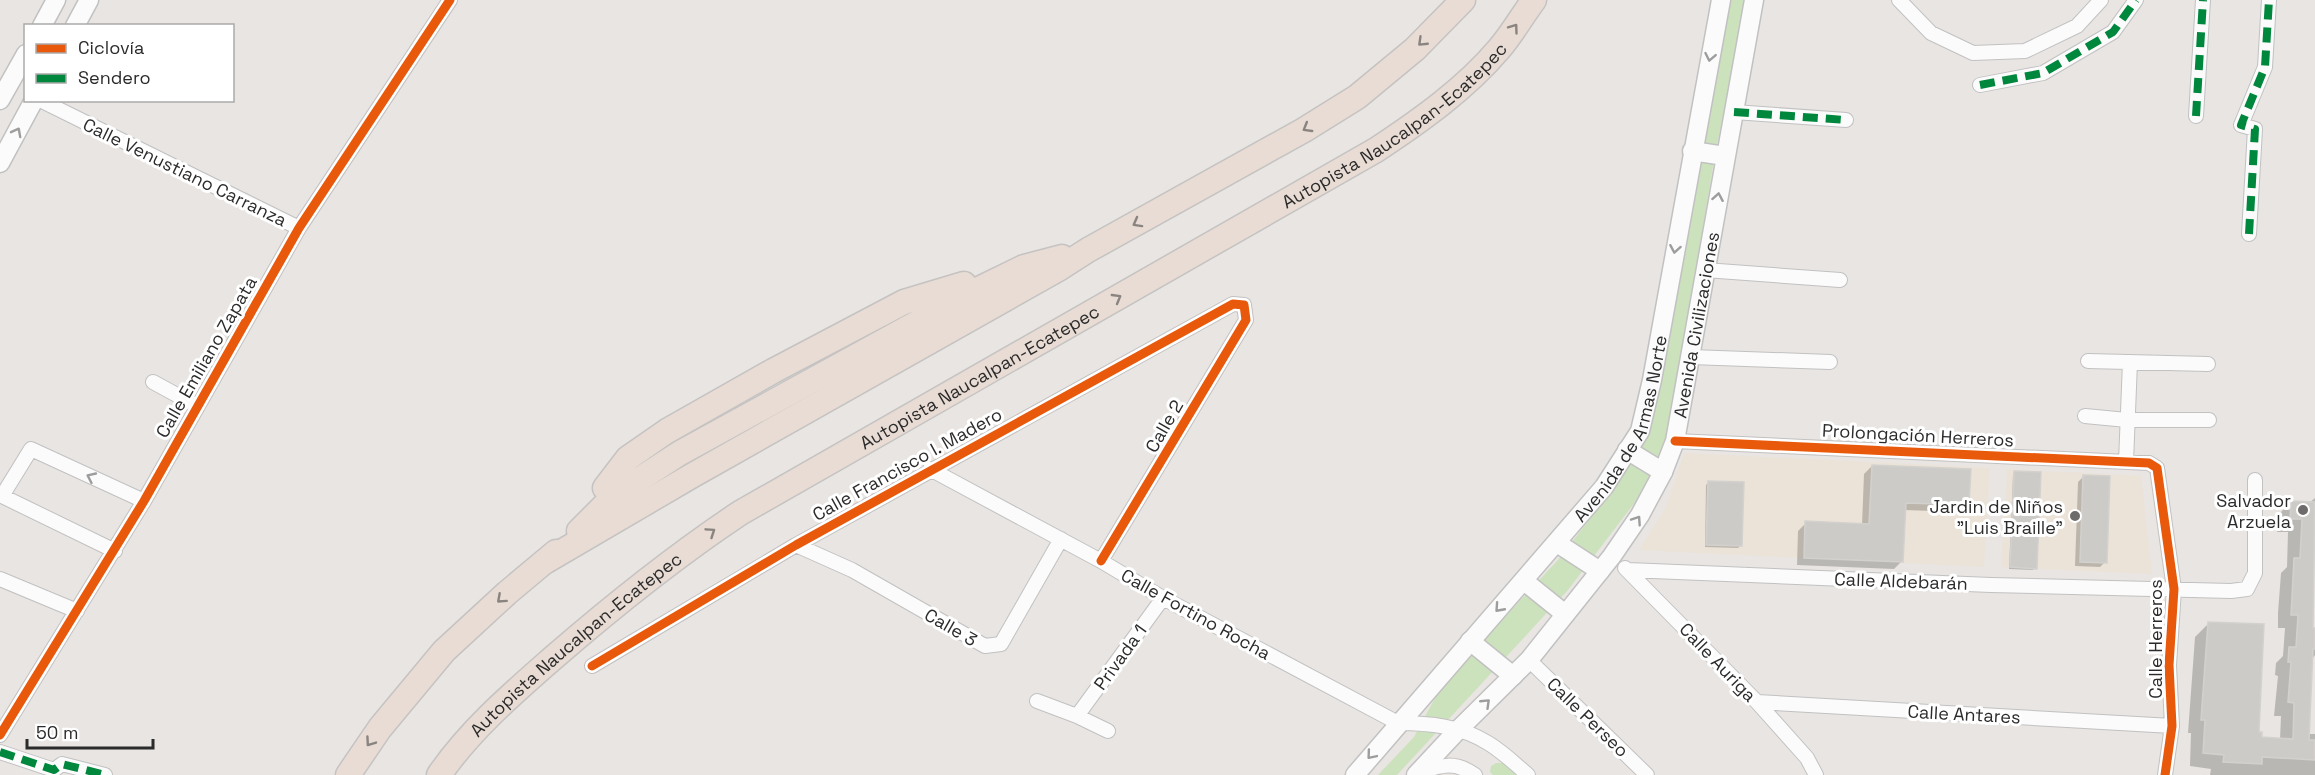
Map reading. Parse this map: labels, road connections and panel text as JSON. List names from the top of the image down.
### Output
{
  "streets": {
    "highway": ["Autopista Naucalpan-Ecatepec"],
    "main road": ["Avenida Civilizaciones", "Avenida de Armas Norte"],
    "street": [
      "Calle Venustiano Carranza",
      "Calle Emiliano Zapata",
      "Calle 2",
      "Prolongación Herreros",
      "Calle Francisco I. Madero",
      "Calle Aldebarán",
      "Calle Fortino Rocha",
      "Calle 3",
      "Calle Herreros",
      "Privada 1",
      "Calle Auriga",
      "Calle Antares",
      "Calle Perseo"
    ]
  },
  "crossings": [
    ["Calle Venustiano Carranza", "Calle Emiliano Zapata"],
    ["Avenida Civilizaciones", "Prolongación Herreros"],
    ["Avenida Civilizaciones", "Calle Auriga"],
    ["Avenida Civilizaciones", "Calle Perseo"],
    ["Avenida de Armas Norte", "Calle Fortino Rocha"],
    ["Calle 2", "Calle Francisco I. Madero"],
    ["Calle 2", "Calle Fortino Rocha"],
    ["Prolongación Herreros", "Calle Herreros"],
    ["Calle Francisco I. Madero", "Calle Fortino Rocha"],
    ["Calle Francisco I. Madero", "Calle 3"],
    ["Calle Aldebarán", "Calle Herreros"],
    ["Calle Aldebarán", "Calle Auriga"],
    ["Calle Fortino Rocha", "Calle 3"],
    ["Calle Fortino Rocha", "Privada 1"],
    ["Calle Herreros", "Calle Antares"],
    ["Calle Auriga", "Calle Antares"]
  ],
  "one_way": ["Avenida de Armas Norte"],
  "places": ["Salvador Arzuela", "Jardin de Niños \"Luis Braille\""],
  "legend": ["Ciclovía", "Sendero"],
  "scale_bar": "50 m"
}
